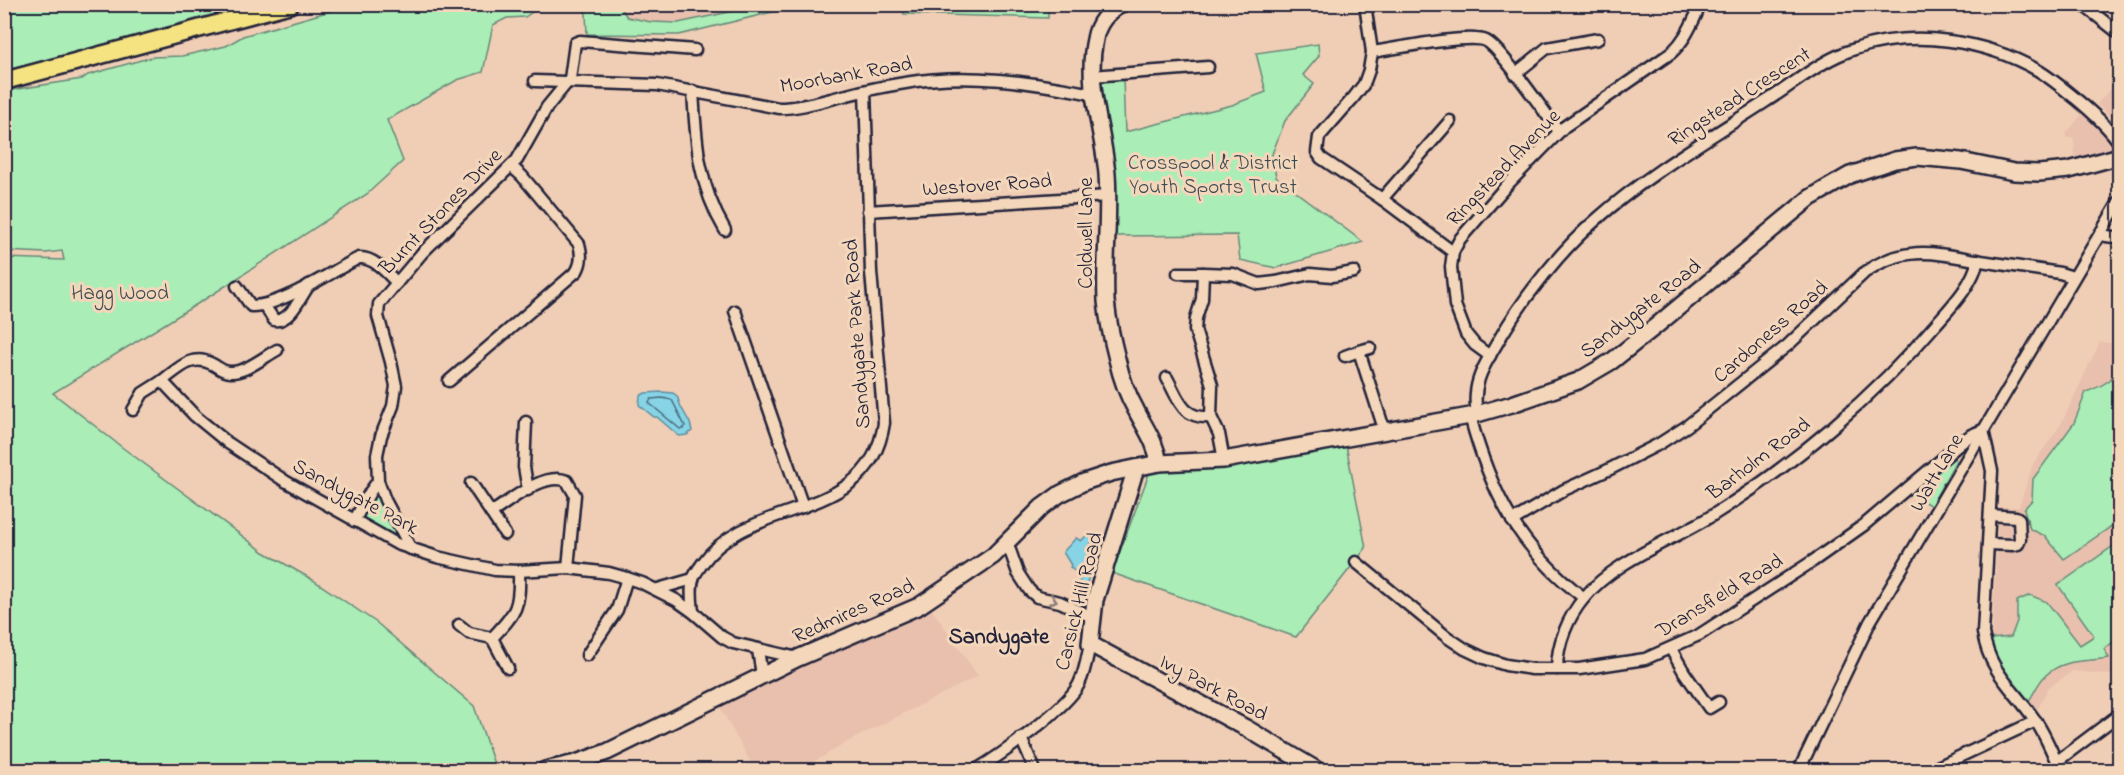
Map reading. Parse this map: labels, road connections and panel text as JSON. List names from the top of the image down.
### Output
{
  "streets": {
    "street": [
      "Moorbank Road",
      "Ringstead Crescent",
      "Ringstead Avenue",
      "Westover Road",
      "Burnt Stones Drive",
      "Coldwell Lane",
      "Sandygate Road",
      "Cardoness Road",
      "Sandygate Park Road",
      "Barholm Road",
      "Watt Lane",
      "Sandygate Park",
      "Dransfield Road",
      "Carsick Hill Road",
      "Redmires Road",
      "Ivy Park Road"
    ]
  },
  "crossings": [
    ["Moorbank Road", "Burnt Stones Drive"],
    ["Moorbank Road", "Coldwell Lane"],
    ["Moorbank Road", "Sandygate Park Road"],
    ["Ringstead Crescent", "Ringstead Avenue"],
    ["Ringstead Crescent", "Sandygate Road"],
    ["Ringstead Crescent", "Cardoness Road"],
    ["Ringstead Crescent", "Barholm Road"],
    ["Westover Road", "Coldwell Lane"],
    ["Westover Road", "Sandygate Park Road"],
    ["Burnt Stones Drive", "Sandygate Park"],
    ["Coldwell Lane", "Sandygate Road"],
    ["Coldwell Lane", "Redmires Road"],
    ["Sandygate Road", "Redmires Road"],
    ["Cardoness Road", "Barholm Road"],
    ["Cardoness Road", "Watt Lane"],
    ["Barholm Road", "Dransfield Road"],
    ["Watt Lane", "Dransfield Road"],
    ["Sandygate Park", "Redmires Road"],
    ["Carsick Hill Road", "Redmires Road"],
    ["Carsick Hill Road", "Ivy Park Road"]
  ],
  "districts": ["Sandygate"],
  "parks": ["Crosspool & District Youth Sports Trust", "Hagg Wood"]
}
